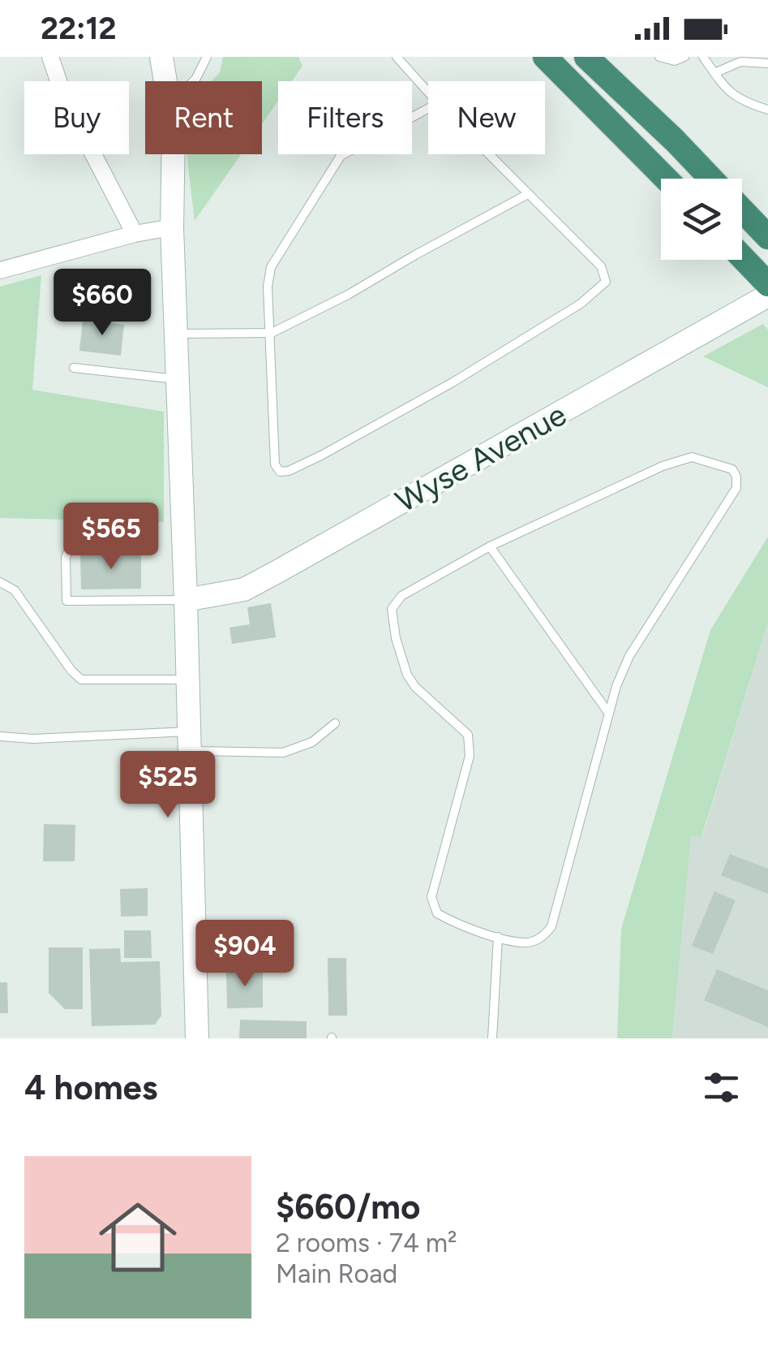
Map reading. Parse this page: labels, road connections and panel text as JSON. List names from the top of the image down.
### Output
{
  "streets": {
    "main road": ["Wyse Avenue"]
  },
  "page": {
    "status": "22:12",
    "chip": [
      "Buy",
      "Rent",
      "Filters",
      "New"
    ],
    "price": [
      "$660",
      "$565",
      "$525",
      "$904"
    ],
    "heading": "4 homes",
    "list": [
      {
        "name": "$660/mo",
        "note": "2 rooms · 74 m² · Main Road"
      }
    ]
  }
}
